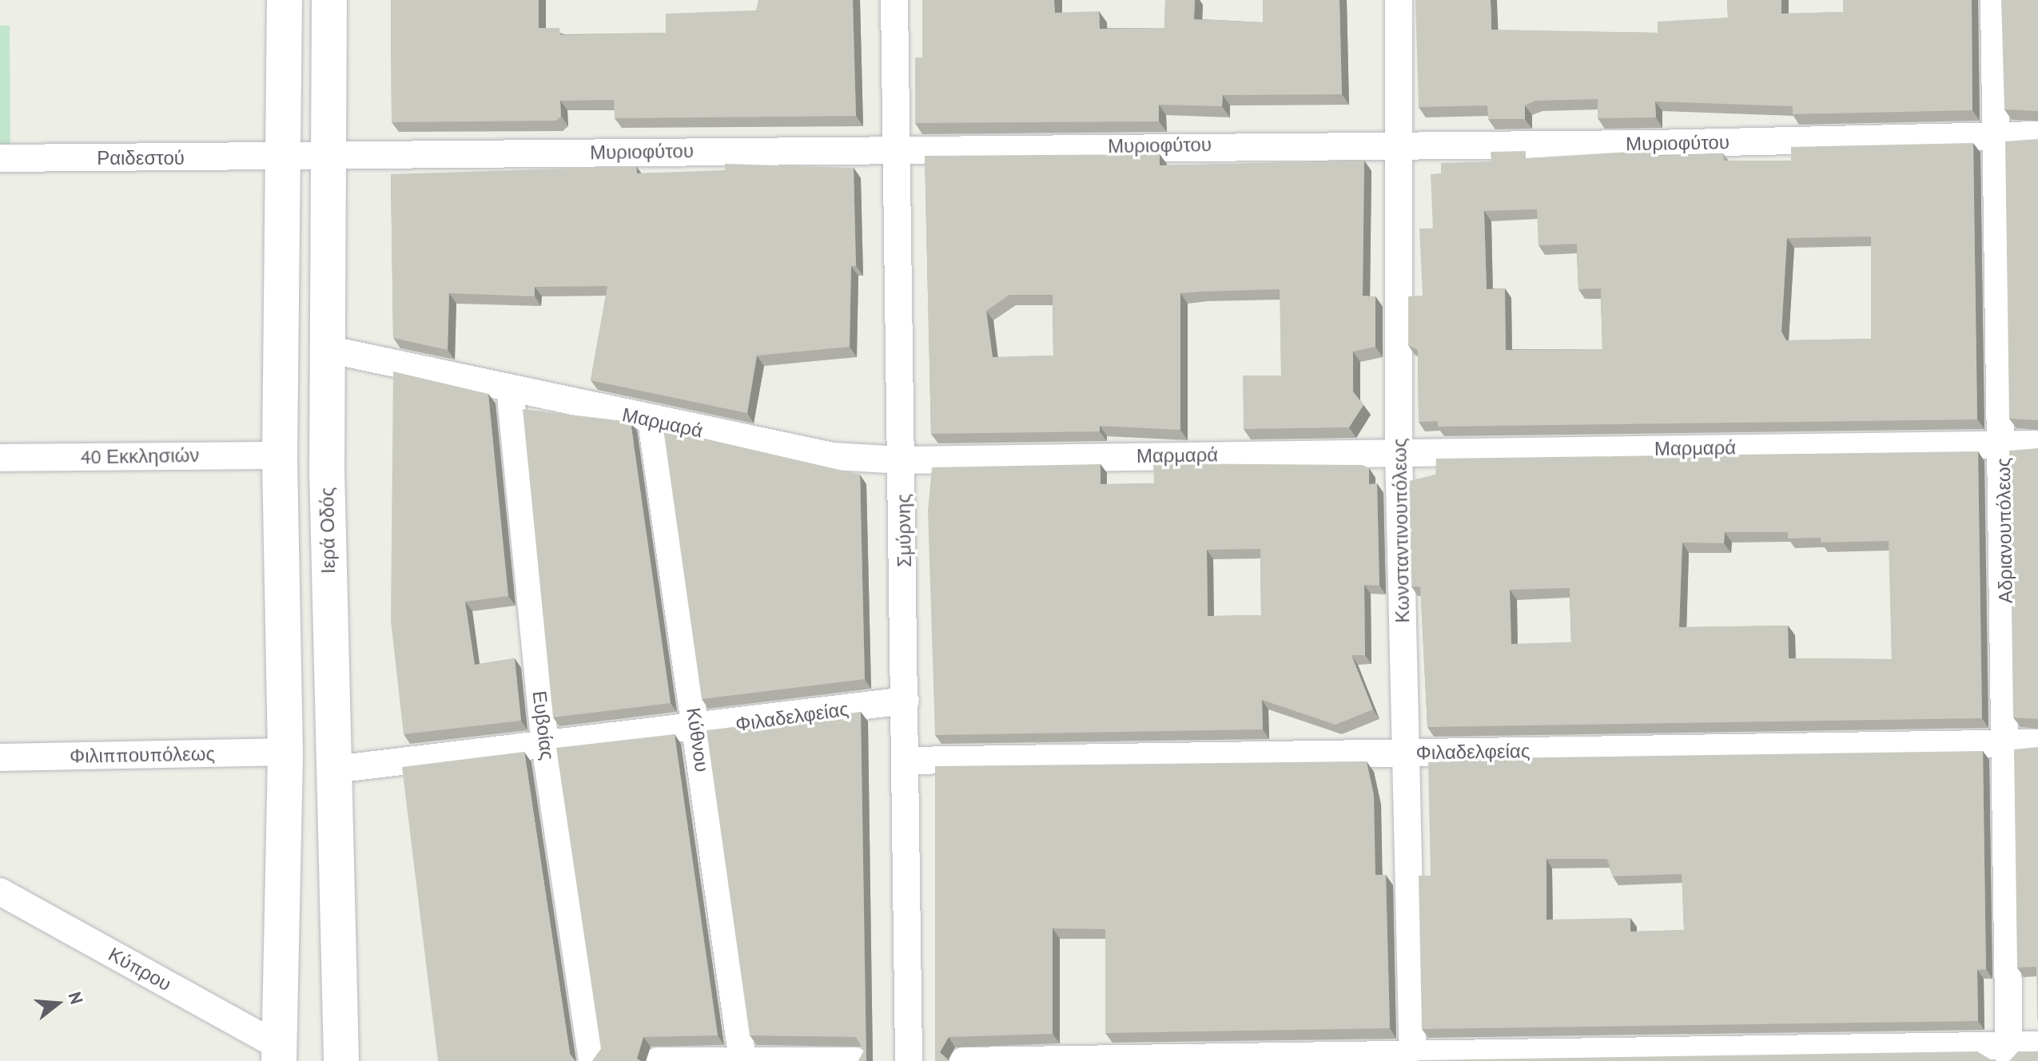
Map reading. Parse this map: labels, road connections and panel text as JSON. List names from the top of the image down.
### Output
{
  "streets": {
    "main road": ["Ιερά Οδός"],
    "street": [
      "Μυριοφύτου",
      "Ραιδεστού",
      "Μαρμαρά",
      "40 Εκκλησιών",
      "Σμύρνης",
      "Κωνσταντινουπόλεως",
      "Αδριανουπόλεως",
      "Φιλαδελφείας",
      "Ευβοίας",
      "Κύθνου",
      "Φιλιππουπόλεως",
      "Κύπρου"
    ]
  },
  "crossings": [
    ["Μυριοφύτου", "Ραιδεστού"],
    ["Μυριοφύτου", "Ιερά Οδός"],
    ["Μυριοφύτου", "Σμύρνης"],
    ["Μυριοφύτου", "Κωνσταντινουπόλεως"],
    ["Μυριοφύτου", "Αδριανουπόλεως"],
    ["Μαρμαρά", "Ιερά Οδός"],
    ["Μαρμαρά", "Σμύρνης"],
    ["Μαρμαρά", "Κωνσταντινουπόλεως"],
    ["Μαρμαρά", "Αδριανουπόλεως"],
    ["Μαρμαρά", "Ευβοίας"],
    ["Μαρμαρά", "Κύθνου"],
    ["Ιερά Οδός", "Φιλαδελφείας"],
    ["Σμύρνης", "Φιλαδελφείας"],
    ["Κωνσταντινουπόλεως", "Φιλαδελφείας"],
    ["Αδριανουπόλεως", "Φιλαδελφείας"],
    ["Φιλαδελφείας", "Ευβοίας"],
    ["Φιλαδελφείας", "Κύθνου"]
  ],
  "north": "right"
}
